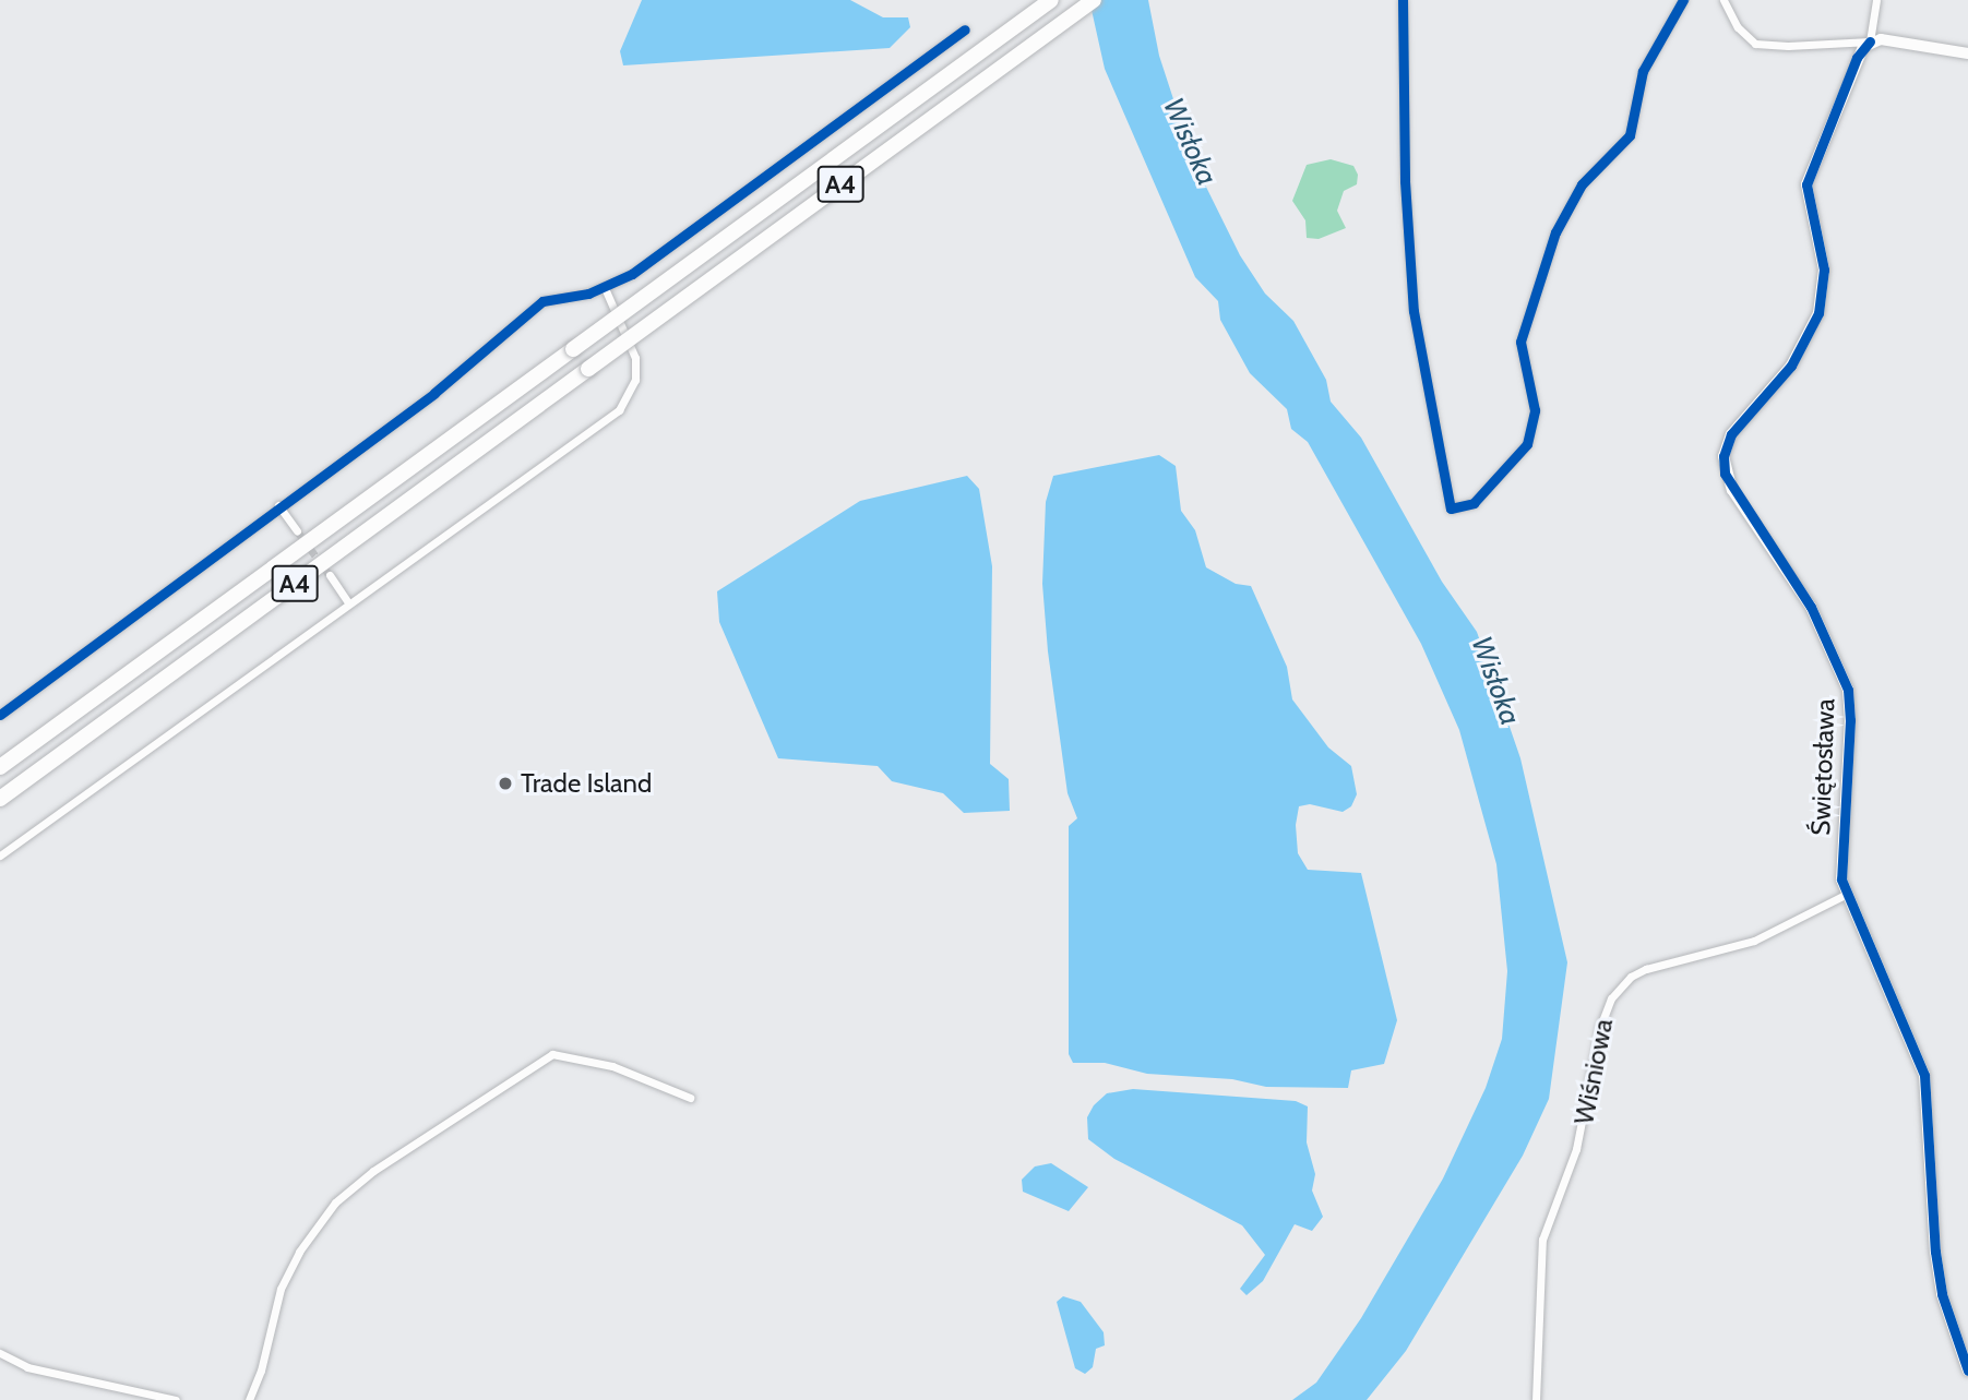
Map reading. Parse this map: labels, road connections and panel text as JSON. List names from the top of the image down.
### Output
{
  "streets": {
    "highway": ["A4"],
    "street": ["Świętosława", "Wiśniowa"]
  },
  "crossings": [
    ["Świętosława", "Wiśniowa"]
  ],
  "water": ["Wisłoka"],
  "places": ["Trade Island"]
}
